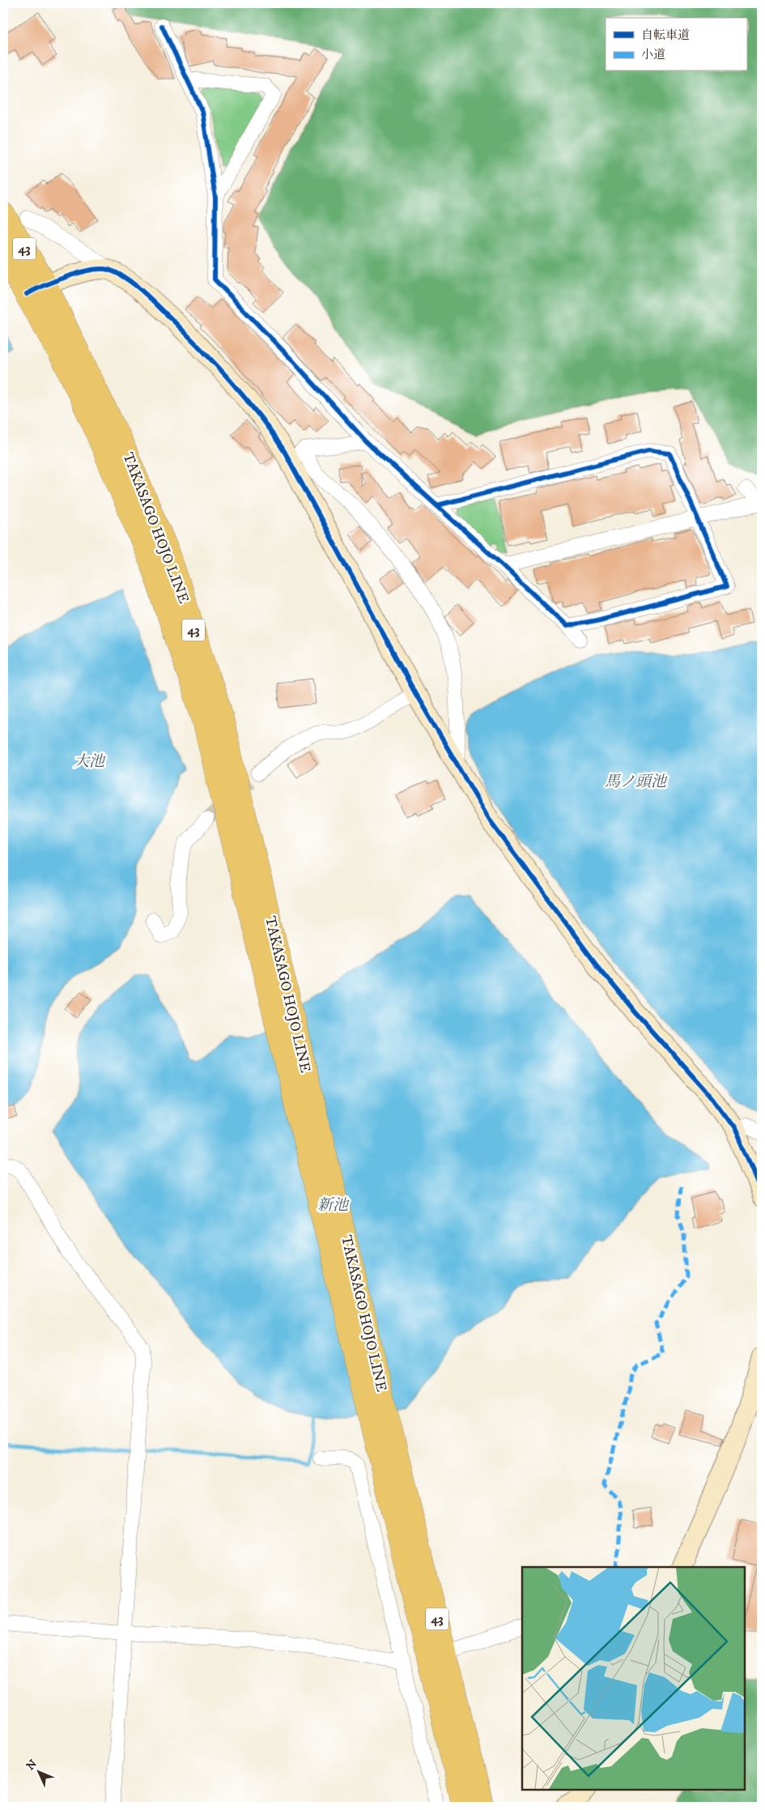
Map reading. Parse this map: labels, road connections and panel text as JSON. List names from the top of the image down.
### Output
{
  "streets": {
    "main road": ["43", "TAKASAGO HOJO LINE"]
  },
  "water": ["大池", "馬ノ頭池", "新池"],
  "legend": ["自転車道", "小道"],
  "north": "top left"
}
